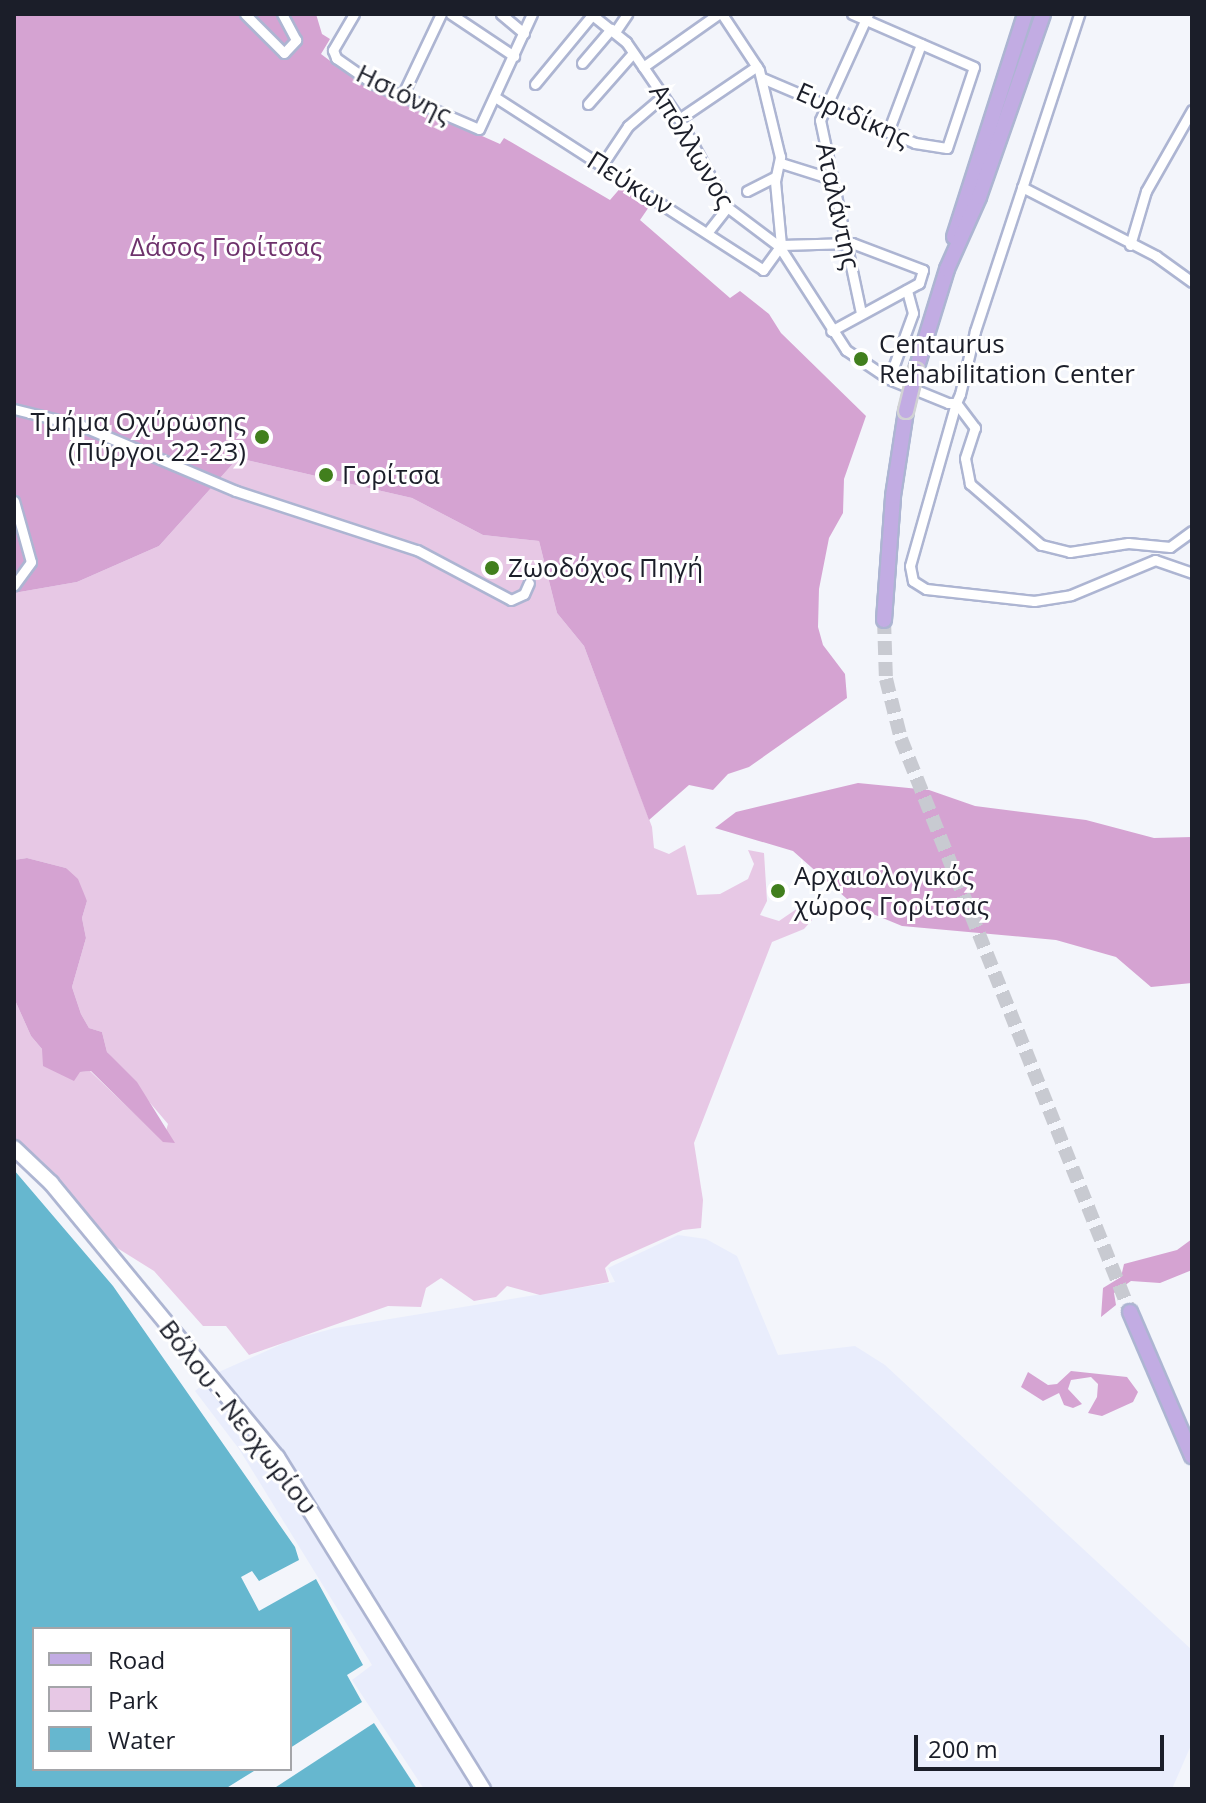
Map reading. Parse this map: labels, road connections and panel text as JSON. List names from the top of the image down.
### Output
{
  "streets": {
    "main road": ["Βόλου - Νεοχωρίου"],
    "street": [
      "Ησιόνης",
      "Ευριδίκης",
      "Απόλλωνος",
      "Πεύκων",
      "Αταλάντης"
    ]
  },
  "crossings": [
    ["Ησιόνης", "Πεύκων"],
    ["Ευριδίκης", "Αταλάντης"],
    ["Απόλλωνος", "Πεύκων"]
  ],
  "parks": ["Δάσος Γορίτσας"],
  "places": [
    "Centaurus Rehabilitation Center",
    "Τμήμα Οχύρωσης (Πύργοι 22-23)",
    "Γορίτσα",
    "Ζωοδόχος Πηγή",
    "Αρχαιολογικός χώρος Γορίτσας"
  ],
  "legend": ["Road", "Park", "Water"],
  "scale_bar": "200 m"
}
